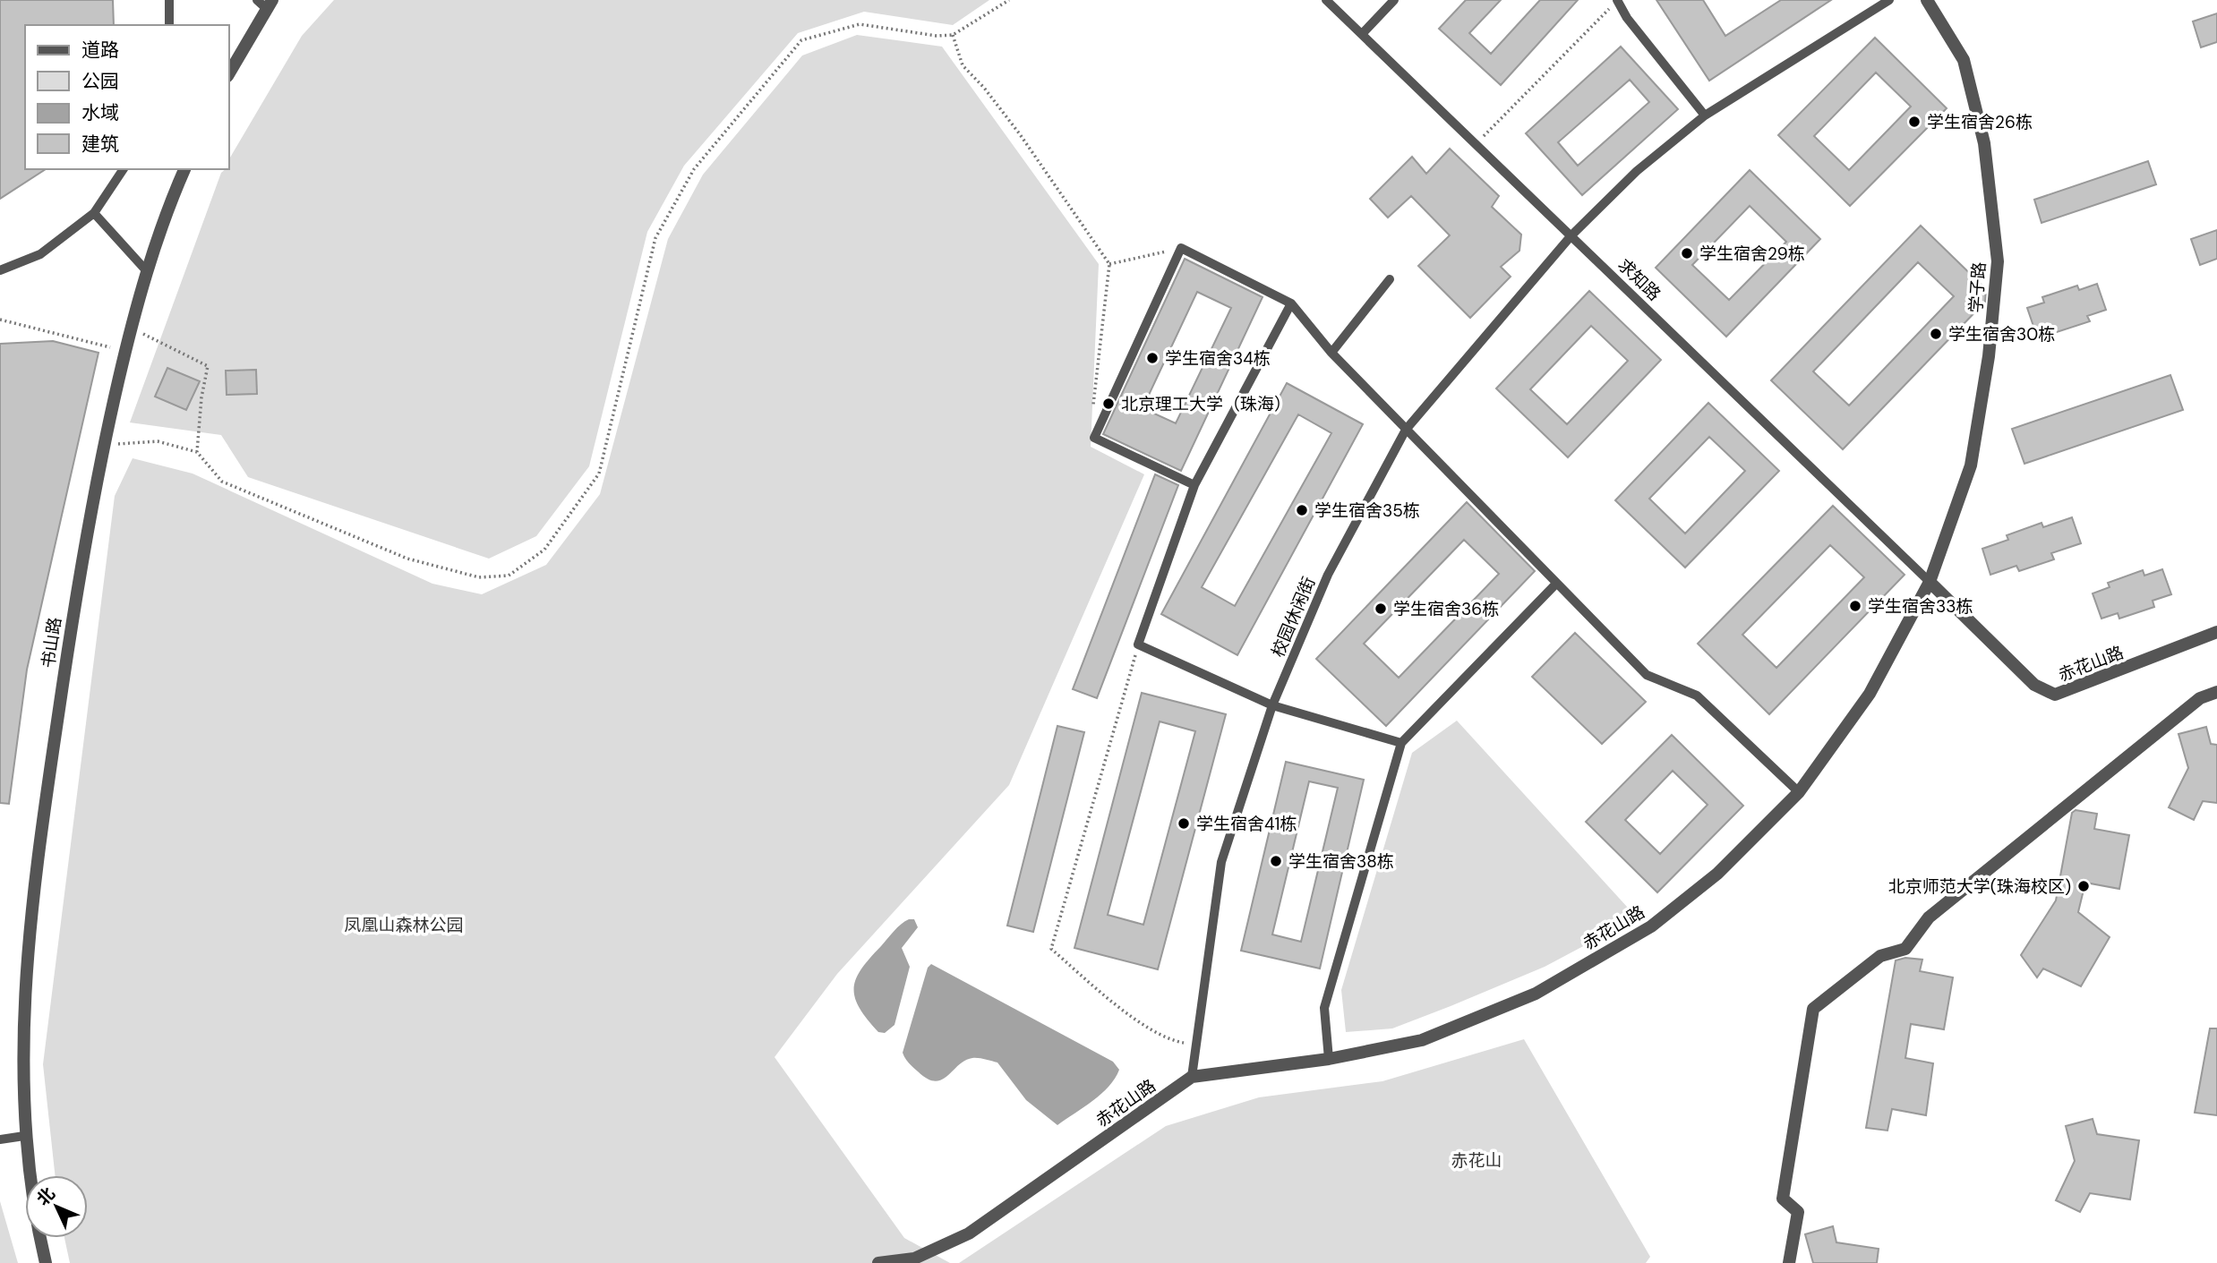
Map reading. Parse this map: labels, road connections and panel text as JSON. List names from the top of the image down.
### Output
{
  "streets": {
    "street": ["学子路", "书山路", "赤花山路"],
    "lane": ["求知路", "校园休闲街"]
  },
  "crossings": [
    ["求知路", "学子路"],
    ["求知路", "校园休闲街"],
    ["求知路", "赤花山路"],
    ["学子路", "赤花山路"],
    ["校园休闲街", "赤花山路"]
  ],
  "parks": ["凤凰山森林公园", "赤花山"],
  "places": [
    "学生宿舍26栋",
    "学生宿舍29栋",
    "学生宿舍30栋",
    "学生宿舍34栋",
    "北京理工大学（珠海）",
    "学生宿舍35栋",
    "学生宿舍33栋",
    "学生宿舍36栋",
    "学生宿舍41栋",
    "学生宿舍38栋",
    "北京师范大学(珠海校区)"
  ],
  "legend": [
    "道路",
    "公园",
    "水域",
    "建筑"
  ],
  "north": "top left"
}
